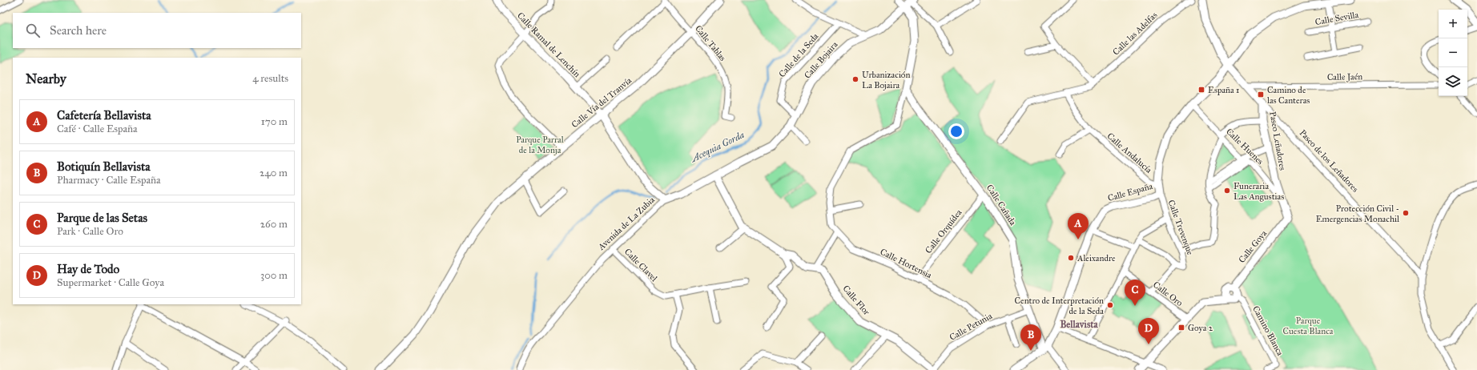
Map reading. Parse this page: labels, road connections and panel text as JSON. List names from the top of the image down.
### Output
{
  "streets": {
    "street": [
      "Calle Sevilla",
      "Calle las Adelfas",
      "Calle Tablas",
      "Calle Ramal de Lenchín",
      "Calle de la Seda",
      "Calle Bojaira",
      "Calle Jaén",
      "Calle Vía del Tranvía",
      "Paseo Leñadores",
      "Calle Huenes",
      "Calle Andalucía",
      "Paseo de los Leñadores",
      "Calle España",
      "Calle Cañada",
      "Avenida de La Zubia",
      "Calle Trevenque",
      "Calle Orquídea",
      "Calle Goya",
      "Calle Hortensia",
      "Calle Clavel",
      "Calle Oro",
      "Calle Flor",
      "Calle Petunia",
      "Camino Blanca"
    ]
  },
  "crossings": [
    ["Calle las Adelfas", "Calle Andalucía"],
    ["Calle Tablas", "Calle Vía del Tranvía"],
    ["Calle Ramal de Lenchín", "Calle Vía del Tranvía"],
    ["Calle Ramal de Lenchín", "Avenida de La Zubia"],
    ["Calle de la Seda", "Calle Bojaira"],
    ["Calle Bojaira", "Avenida de La Zubia"],
    ["Calle Bojaira", "Calle Flor"],
    ["Calle Jaén", "Paseo de los Leñadores"],
    ["Paseo Leñadores", "Calle Huenes"],
    ["Paseo Leñadores", "Paseo de los Leñadores"],
    ["Paseo Leñadores", "Calle Goya"],
    ["Calle Huenes", "Calle España"],
    ["Calle Andalucía", "Calle España"],
    ["Paseo de los Leñadores", "Calle España"],
    ["Calle España", "Calle Cañada"],
    ["Calle España", "Calle Trevenque"],
    ["Calle Cañada", "Calle Orquídea"],
    ["Calle Cañada", "Calle Hortensia"],
    ["Calle Cañada", "Calle Petunia"],
    ["Avenida de La Zubia", "Calle Clavel"],
    ["Avenida de La Zubia", "Calle Flor"],
    ["Calle Orquídea", "Calle Hortensia"],
    ["Calle Goya", "Camino Blanca"],
    ["Calle Hortensia", "Calle Petunia"],
    ["Calle Flor", "Calle Petunia"]
  ],
  "districts": ["Bellavista"],
  "water": ["Acequia Gorda"],
  "parks": ["Parque Parral de la Monja", "Parque Cuesta Blanca"],
  "places": {
    "other": [
      "Urbanización La Bojaira",
      "Funeraria Las Angustias",
      "Protección Civil - Emergencias Monachil",
      "Aleixandre",
      "Centro de Interpretación de la Seda"
    ],
    "transit": ["España 1", "Camino de las Canteras", "Goya 2"]
  },
  "page": {
    "map_buttons": ["+", "−"],
    "search": "Search here",
    "heading": ["Nearby", "4 results"],
    "list": [
      {
        "mark": "A",
        "name": "Cafetería Bellavista",
        "note": "Café · Calle España",
        "value": "170 m"
      },
      {
        "mark": "B",
        "name": "Botiquín Bellavista",
        "note": "Pharmacy · Calle España",
        "value": "240 m"
      },
      {
        "mark": "C",
        "name": "Parque de las Setas",
        "note": "Park · Calle Oro",
        "value": "260 m"
      },
      {
        "mark": "D",
        "name": "Hay de Todo",
        "note": "Supermarket · Calle Goya",
        "value": "300 m"
      }
    ],
    "pins": [
      "A",
      "C",
      "D",
      "B"
    ]
  }
}
